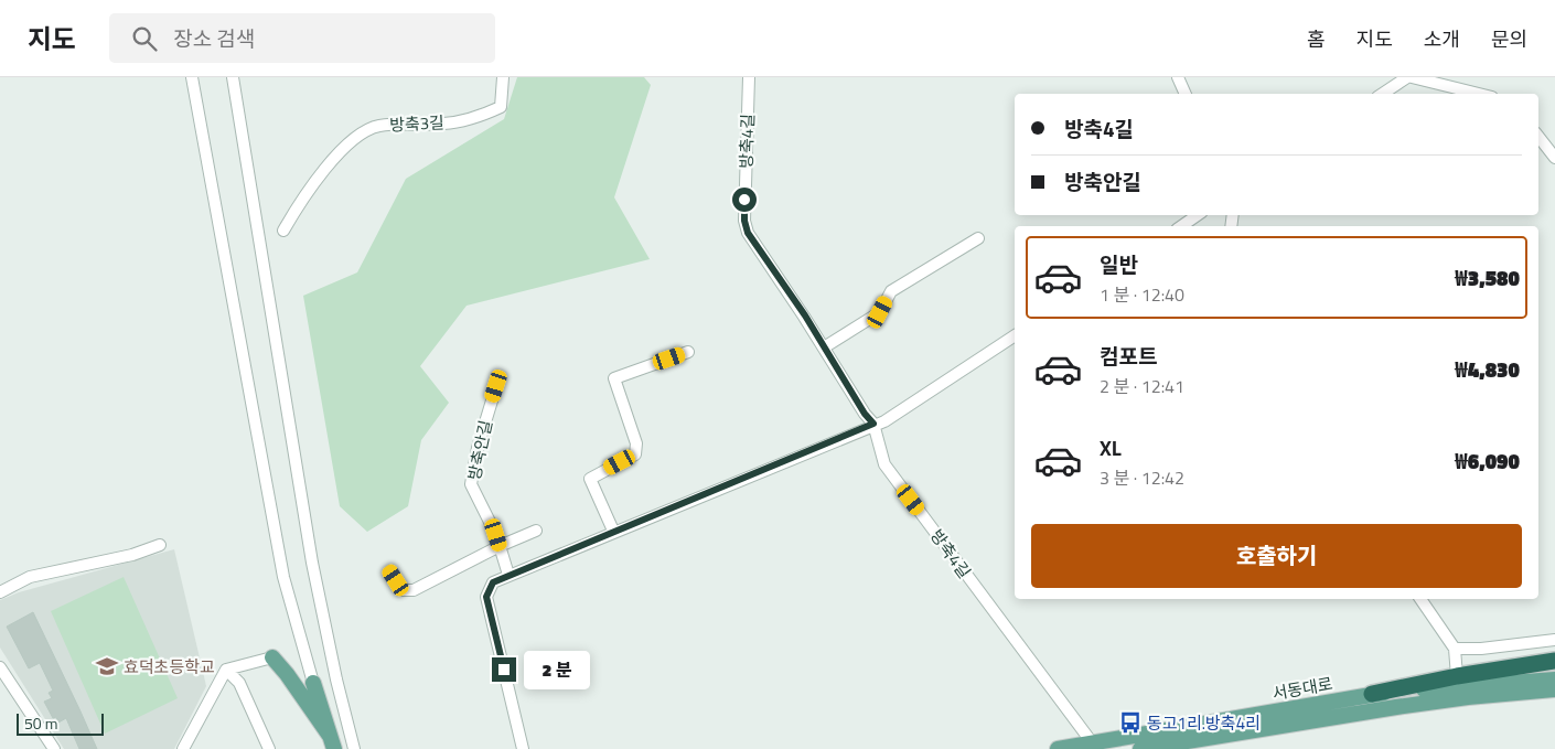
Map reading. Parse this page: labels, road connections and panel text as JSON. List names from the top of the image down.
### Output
{
  "streets": {
    "main road": ["서동대로"],
    "street": ["방축3길", "방축4길", "방축안길"]
  },
  "crossings": [
    ["방축4길", "서동대로"]
  ],
  "places": {
    "school or university": ["효덕초등학교"],
    "bus stop": ["동고1리.방축4리"]
  },
  "scale_bar": "50 m",
  "page": {
    "header": "지도",
    "search": "장소 검색",
    "nav": [
      "홈",
      "지도",
      "소개",
      "문의"
    ],
    "banner": ["방축4길", "방축안길"],
    "list": [
      {
        "name": "일반",
        "note": "1 분 · 12:40",
        "value": "₩3,580"
      },
      {
        "name": "컴포트",
        "note": "2 분 · 12:41",
        "value": "₩4,830"
      },
      {
        "name": "XL",
        "note": "3 분 · 12:42",
        "value": "₩6,090"
      }
    ],
    "buttons": "호출하기",
    "bubble": "2 분",
    "scale": "50 m"
  }
}
